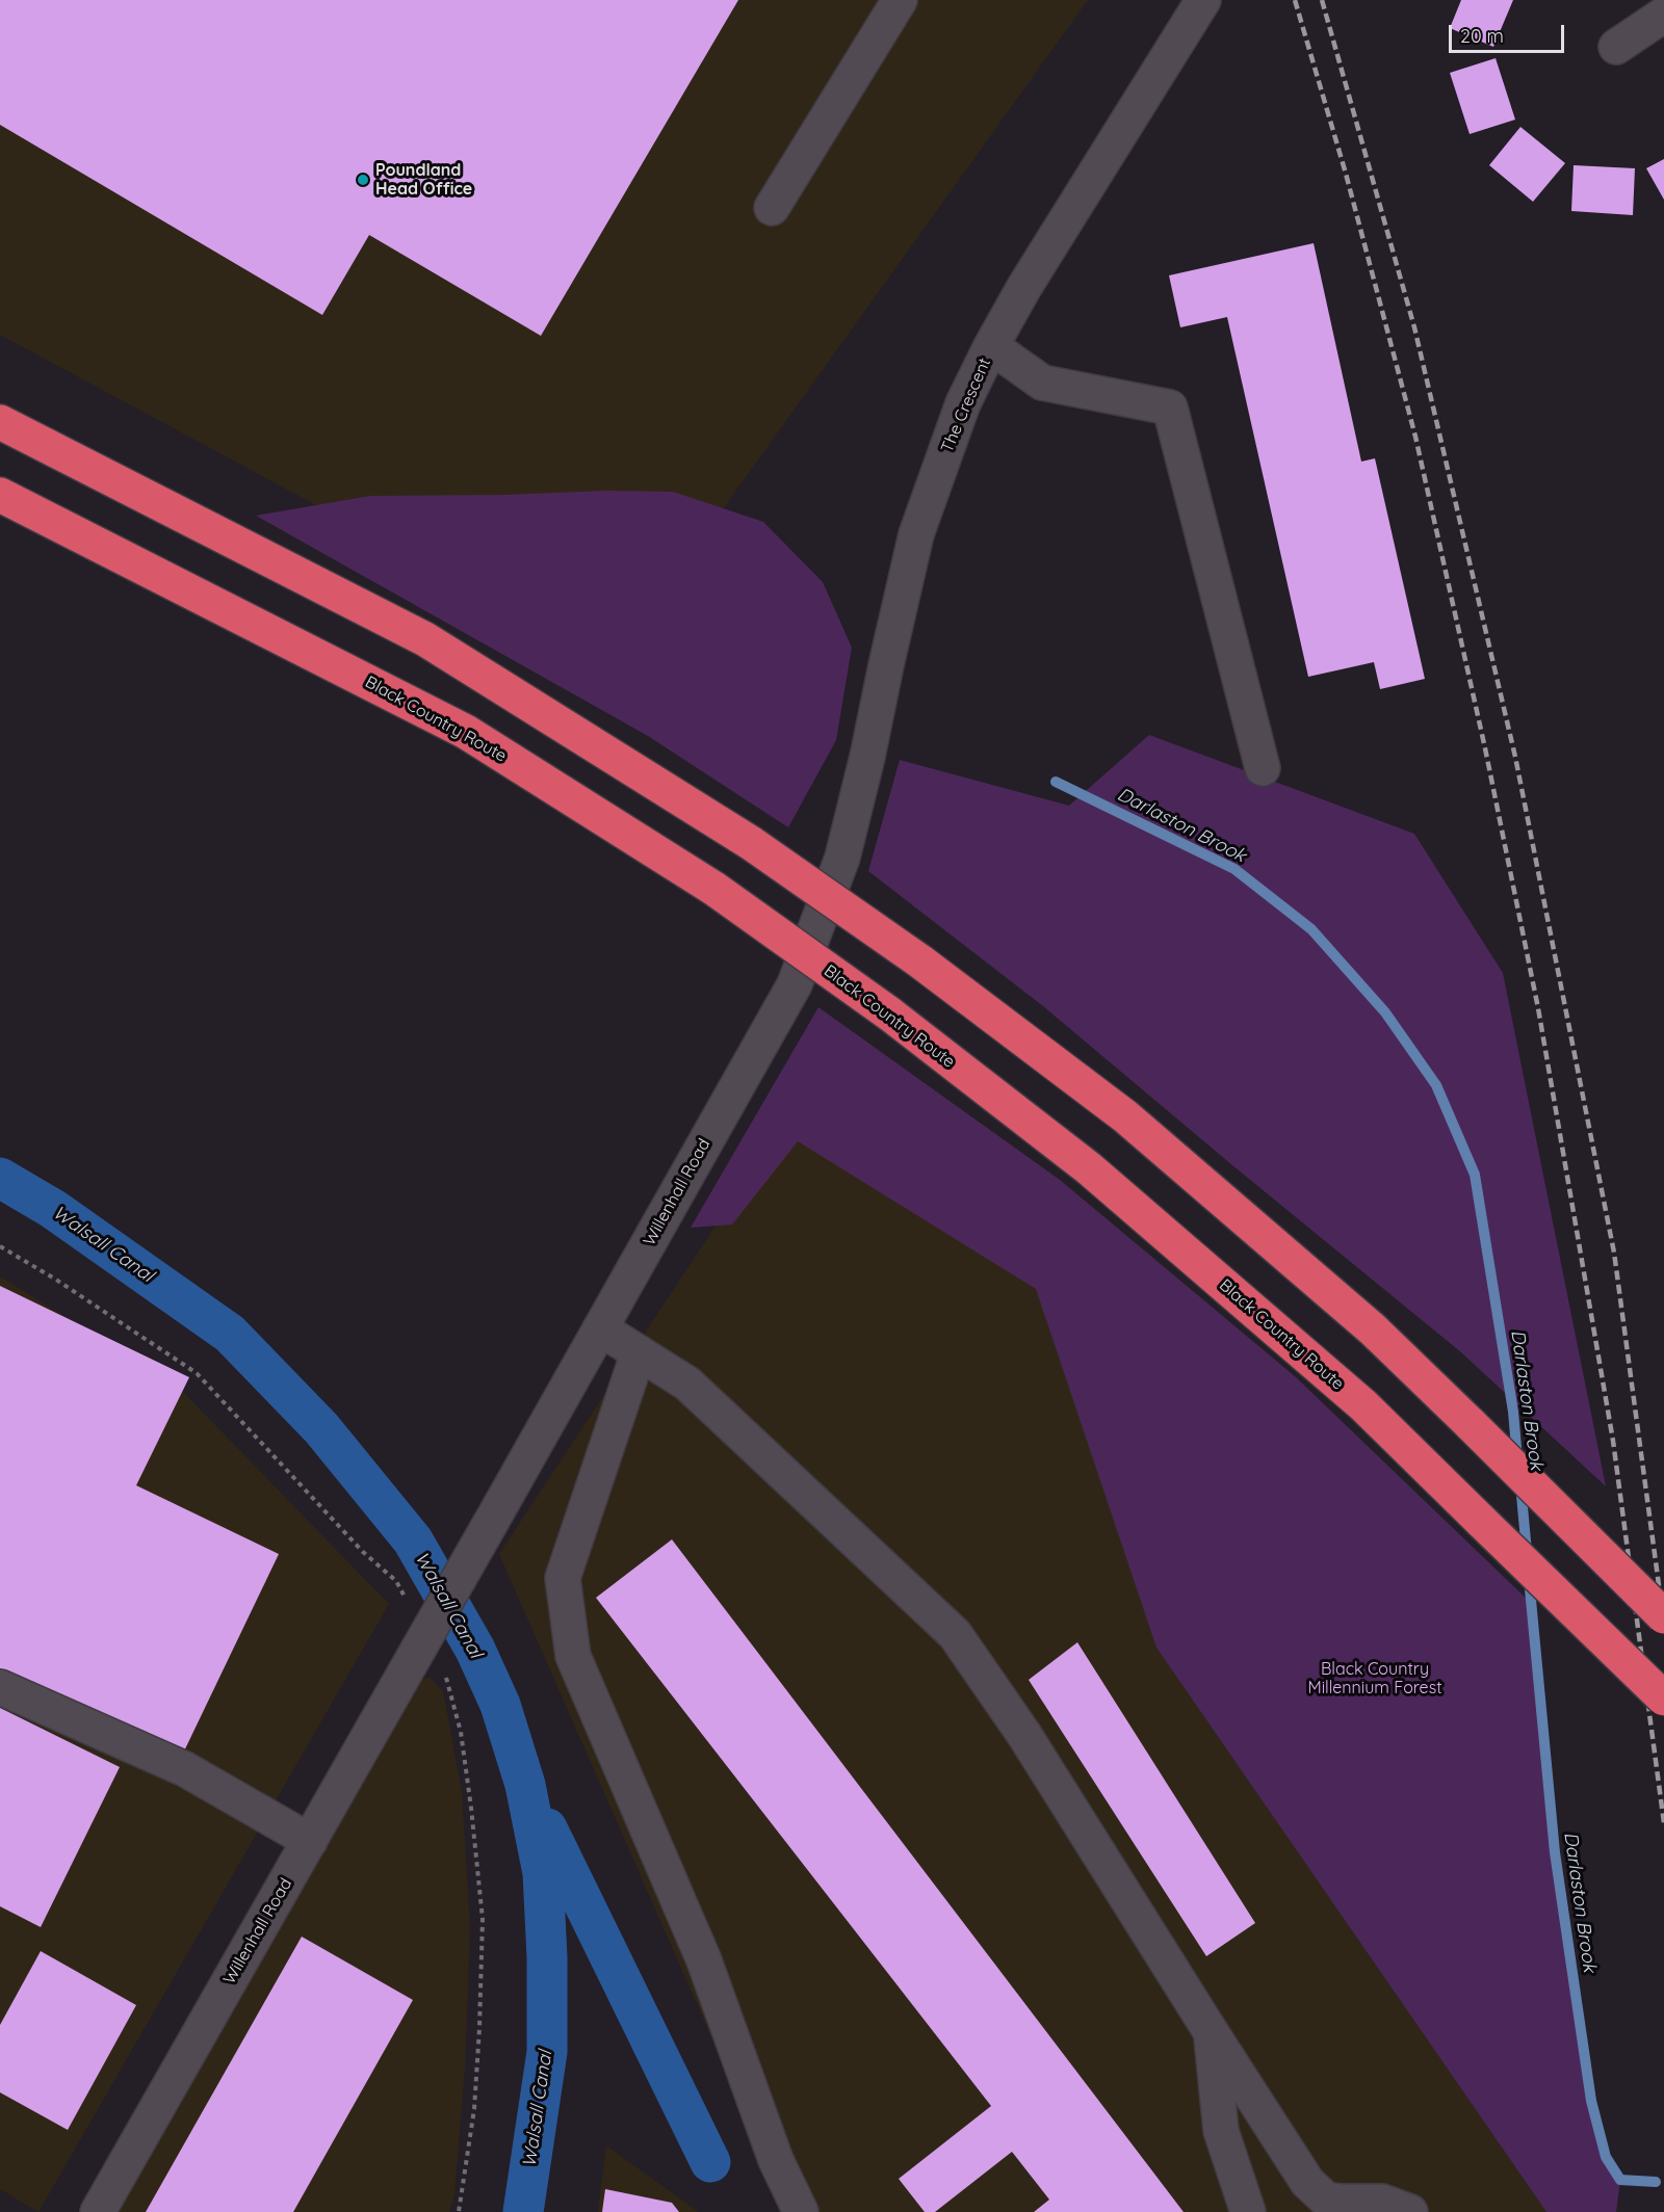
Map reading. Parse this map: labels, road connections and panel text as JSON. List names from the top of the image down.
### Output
{
  "streets": {
    "highway": ["Black Country Route"],
    "street": ["The Crescent", "Willenhall Road"]
  },
  "crossings": [
    ["The Crescent", "Willenhall Road"]
  ],
  "water": ["Darlaston Brook", "Walsall Canal"],
  "parks": ["Black Country Millennium Forest"],
  "places": ["Poundland Head Office"],
  "scale_bar": "20 m"
}
